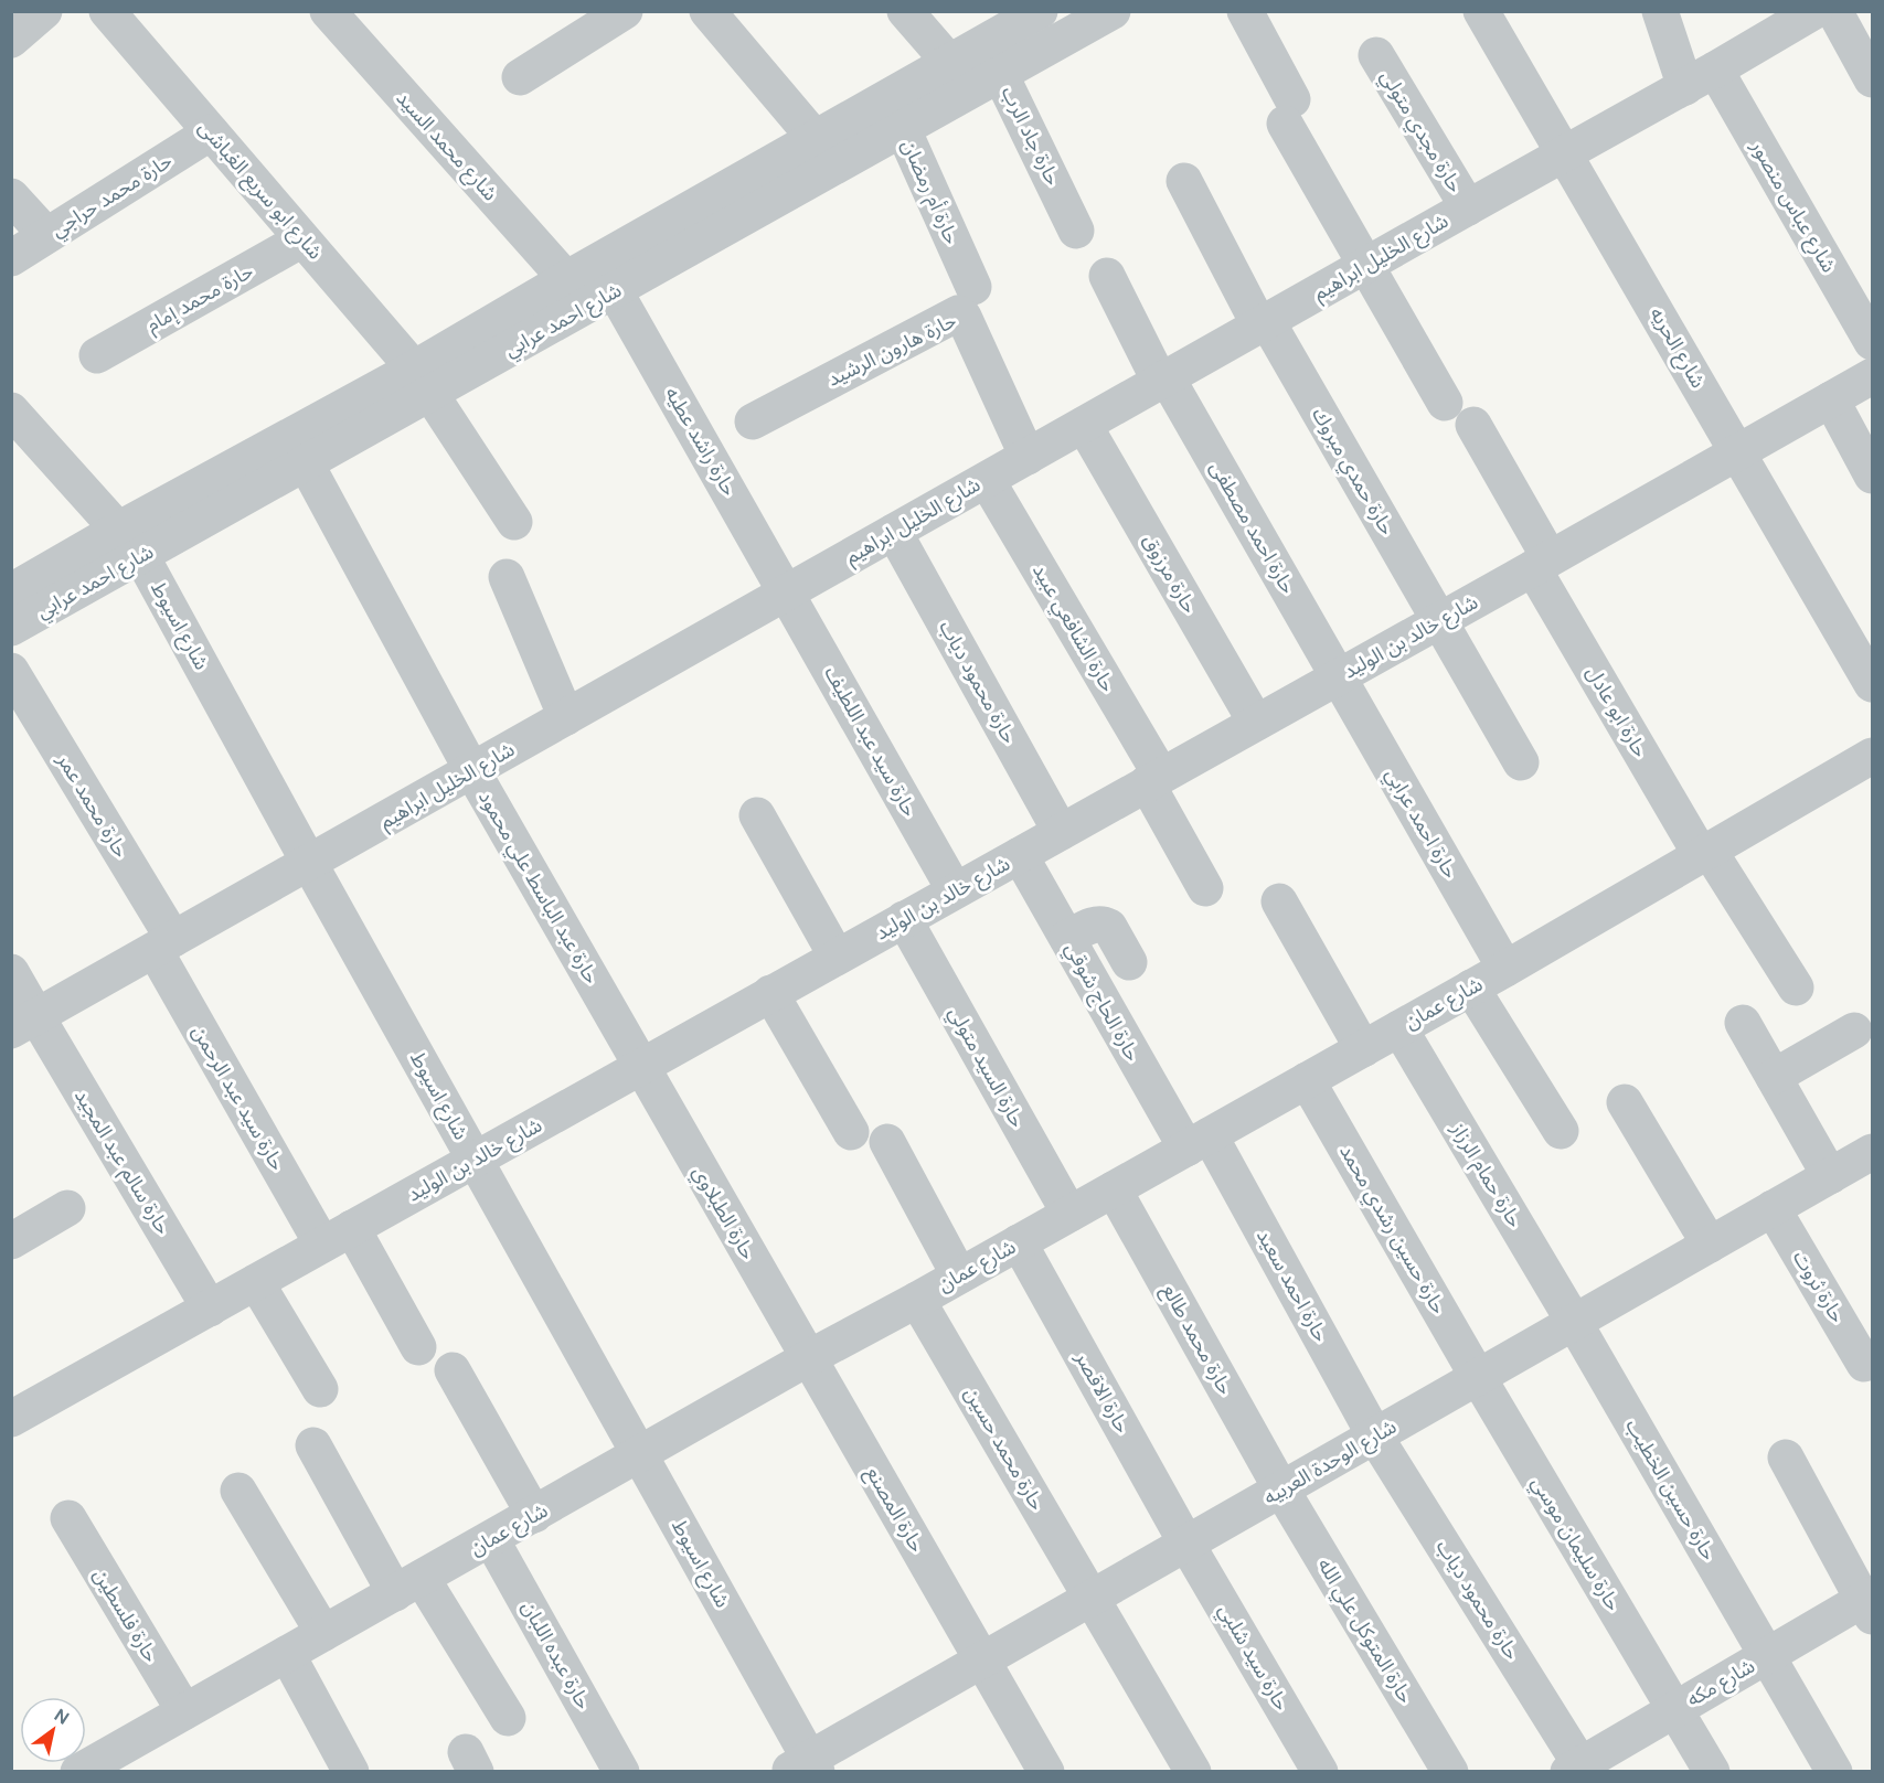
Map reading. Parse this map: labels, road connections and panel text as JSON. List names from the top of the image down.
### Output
{
  "streets": {
    "street": [
      "حارة مجدي متولي",
      "حارة جاد الرب",
      "شارع محمد السيد",
      "شارع ابو سريع الغباشى",
      "حارة أم رمضان",
      "حارة محمد حراجي",
      "شارع عباس منصور",
      "شارع الخليل ابراهيم",
      "حارة محمد إمام",
      "شارع احمد عرابي",
      "شارع الحريه",
      "حارة هارون الرشيد",
      "حارة راشد عطيه",
      "حارة حمدي مبروك",
      "حارة احمد مصطفى",
      "حارة مرزوق",
      "شارع اسيوط",
      "حارة الشافعي عبيد",
      "شارع خالد بن الوليد",
      "حارة محمود دياب",
      "حارة ابو عادل",
      "حارة سيد عبد اللطيف",
      "حارة محمد عمر",
      "حارة احمد عرابي",
      "حارة عبد الباسط علي محمود",
      "حارة الحاج شوقي",
      "شارع عمان",
      "حارة السيد متولي",
      "حارة سيد عبد الرحمن",
      "حارة سالم عبد المجيد",
      "حارة حمام الرزاز",
      "حارة الطبلاوي",
      "حارة حسين رشدي محمد",
      "حارة احمد سعيد",
      "حارة ثروت",
      "حارة محمد طالع",
      "حارة الاقصر",
      "حارة محمد حسين",
      "شارع الوحدة العربيه",
      "حارة حسين الخطيب",
      "حارة المصنع",
      "حارة سليمان موسي",
      "حارة فلسطين",
      "حارة المتوكل علي الله",
      "حارة عبده اللبان",
      "حارة سيد شلبي",
      "شارع مكه"
    ]
  },
  "crossings": [
    ["حارة مجدي متولي", "شارع الخليل ابراهيم"],
    ["حارة جاد الرب", "شارع احمد عرابي"],
    ["شارع محمد السيد", "شارع احمد عرابي"],
    ["شارع ابو سريع الغباشى", "حارة محمد حراجي"],
    ["شارع ابو سريع الغباشى", "حارة محمد إمام"],
    ["شارع ابو سريع الغباشى", "شارع احمد عرابي"],
    ["حارة أم رمضان", "شارع احمد عرابي"],
    ["شارع عباس منصور", "شارع الخليل ابراهيم"],
    ["شارع الخليل ابراهيم", "شارع الحريه"],
    ["شارع الخليل ابراهيم", "حارة هارون الرشيد"],
    ["شارع الخليل ابراهيم", "حارة راشد عطيه"],
    ["شارع الخليل ابراهيم", "حارة حمدي مبروك"],
    ["شارع الخليل ابراهيم", "حارة احمد مصطفى"],
    ["شارع الخليل ابراهيم", "حارة مرزوق"],
    ["شارع الخليل ابراهيم", "شارع اسيوط"],
    ["شارع الخليل ابراهيم", "حارة الشافعي عبيد"],
    ["شارع الخليل ابراهيم", "حارة محمود دياب"],
    ["شارع الخليل ابراهيم", "حارة سيد عبد اللطيف"],
    ["شارع الخليل ابراهيم", "حارة محمد عمر"],
    ["شارع الخليل ابراهيم", "حارة عبد الباسط علي محمود"],
    ["شارع الخليل ابراهيم", "حارة سيد عبد الرحمن"],
    ["شارع الخليل ابراهيم", "حارة سالم عبد المجيد"],
    ["شارع احمد عرابي", "حارة راشد عطيه"],
    ["شارع احمد عرابي", "شارع اسيوط"],
    ["شارع احمد عرابي", "حارة عبد الباسط علي محمود"],
    ["شارع الحريه", "شارع خالد بن الوليد"],
    ["حارة راشد عطيه", "حارة سيد عبد اللطيف"],
    ["حارة حمدي مبروك", "شارع خالد بن الوليد"],
    ["حارة احمد مصطفى", "شارع خالد بن الوليد"],
    ["حارة احمد مصطفى", "حارة احمد عرابي"],
    ["حارة مرزوق", "شارع خالد بن الوليد"],
    ["شارع اسيوط", "شارع خالد بن الوليد"],
    ["شارع اسيوط", "شارع عمان"],
    ["شارع اسيوط", "شارع الوحدة العربيه"],
    ["حارة الشافعي عبيد", "شارع خالد بن الوليد"],
    ["شارع خالد بن الوليد", "حارة محمود دياب"],
    ["شارع خالد بن الوليد", "حارة ابو عادل"],
    ["شارع خالد بن الوليد", "حارة سيد عبد اللطيف"],
    ["شارع خالد بن الوليد", "حارة احمد عرابي"],
    ["شارع خالد بن الوليد", "حارة عبد الباسط علي محمود"],
    ["شارع خالد بن الوليد", "حارة الحاج شوقي"],
    ["شارع خالد بن الوليد", "حارة السيد متولي"],
    ["شارع خالد بن الوليد", "حارة سيد عبد الرحمن"],
    ["شارع خالد بن الوليد", "حارة سالم عبد المجيد"],
    ["شارع خالد بن الوليد", "حارة الطبلاوي"],
    ["حارة محمود دياب", "حارة احمد سعيد"],
    ["حارة محمود دياب", "شارع الوحدة العربيه"],
    ["حارة محمود دياب", "شارع مكه"],
    ["حارة ابو عادل", "شارع عمان"],
    ["حارة محمد عمر", "حارة سيد عبد الرحمن"],
    ["حارة احمد عرابي", "شارع عمان"],
    ["حارة عبد الباسط علي محمود", "حارة الطبلاوي"],
    ["حارة الحاج شوقي", "شارع عمان"],
    ["حارة الحاج شوقي", "حارة احمد سعيد"],
    ["شارع عمان", "حارة السيد متولي"],
    ["شارع عمان", "حارة حمام الرزاز"],
    ["شارع عمان", "حارة الطبلاوي"],
    ["شارع عمان", "حارة حسين رشدي محمد"],
    ["شارع عمان", "حارة احمد سعيد"],
    ["شارع عمان", "حارة محمد طالع"],
    ["شارع عمان", "حارة الاقصر"],
    ["شارع عمان", "حارة محمد حسين"],
    ["شارع عمان", "حارة المصنع"],
    ["شارع عمان", "حارة فلسطين"],
    ["شارع عمان", "حارة عبده اللبان"],
    ["حارة حمام الرزاز", "شارع الوحدة العربيه"],
    ["حارة حمام الرزاز", "حارة حسين الخطيب"],
    ["حارة الطبلاوي", "حارة المصنع"],
    ["حارة حسين رشدي محمد", "شارع الوحدة العربيه"],
    ["حارة حسين رشدي محمد", "حارة سليمان موسي"],
    ["حارة احمد سعيد", "شارع الوحدة العربيه"],
    ["حارة ثروت", "شارع الوحدة العربيه"],
    ["حارة محمد طالع", "شارع الوحدة العربيه"],
    ["حارة محمد طالع", "حارة المتوكل علي الله"],
    ["حارة الاقصر", "شارع الوحدة العربيه"],
    ["حارة الاقصر", "حارة سيد شلبي"],
    ["حارة محمد حسين", "شارع الوحدة العربيه"],
    ["شارع الوحدة العربيه", "حارة حسين الخطيب"],
    ["شارع الوحدة العربيه", "حارة المصنع"],
    ["شارع الوحدة العربيه", "حارة سليمان موسي"],
    ["شارع الوحدة العربيه", "حارة المتوكل علي الله"],
    ["شارع الوحدة العربيه", "حارة سيد شلبي"],
    ["حارة حسين الخطيب", "شارع مكه"],
    ["حارة سليمان موسي", "شارع مكه"]
  ],
  "north": "top right"
}
